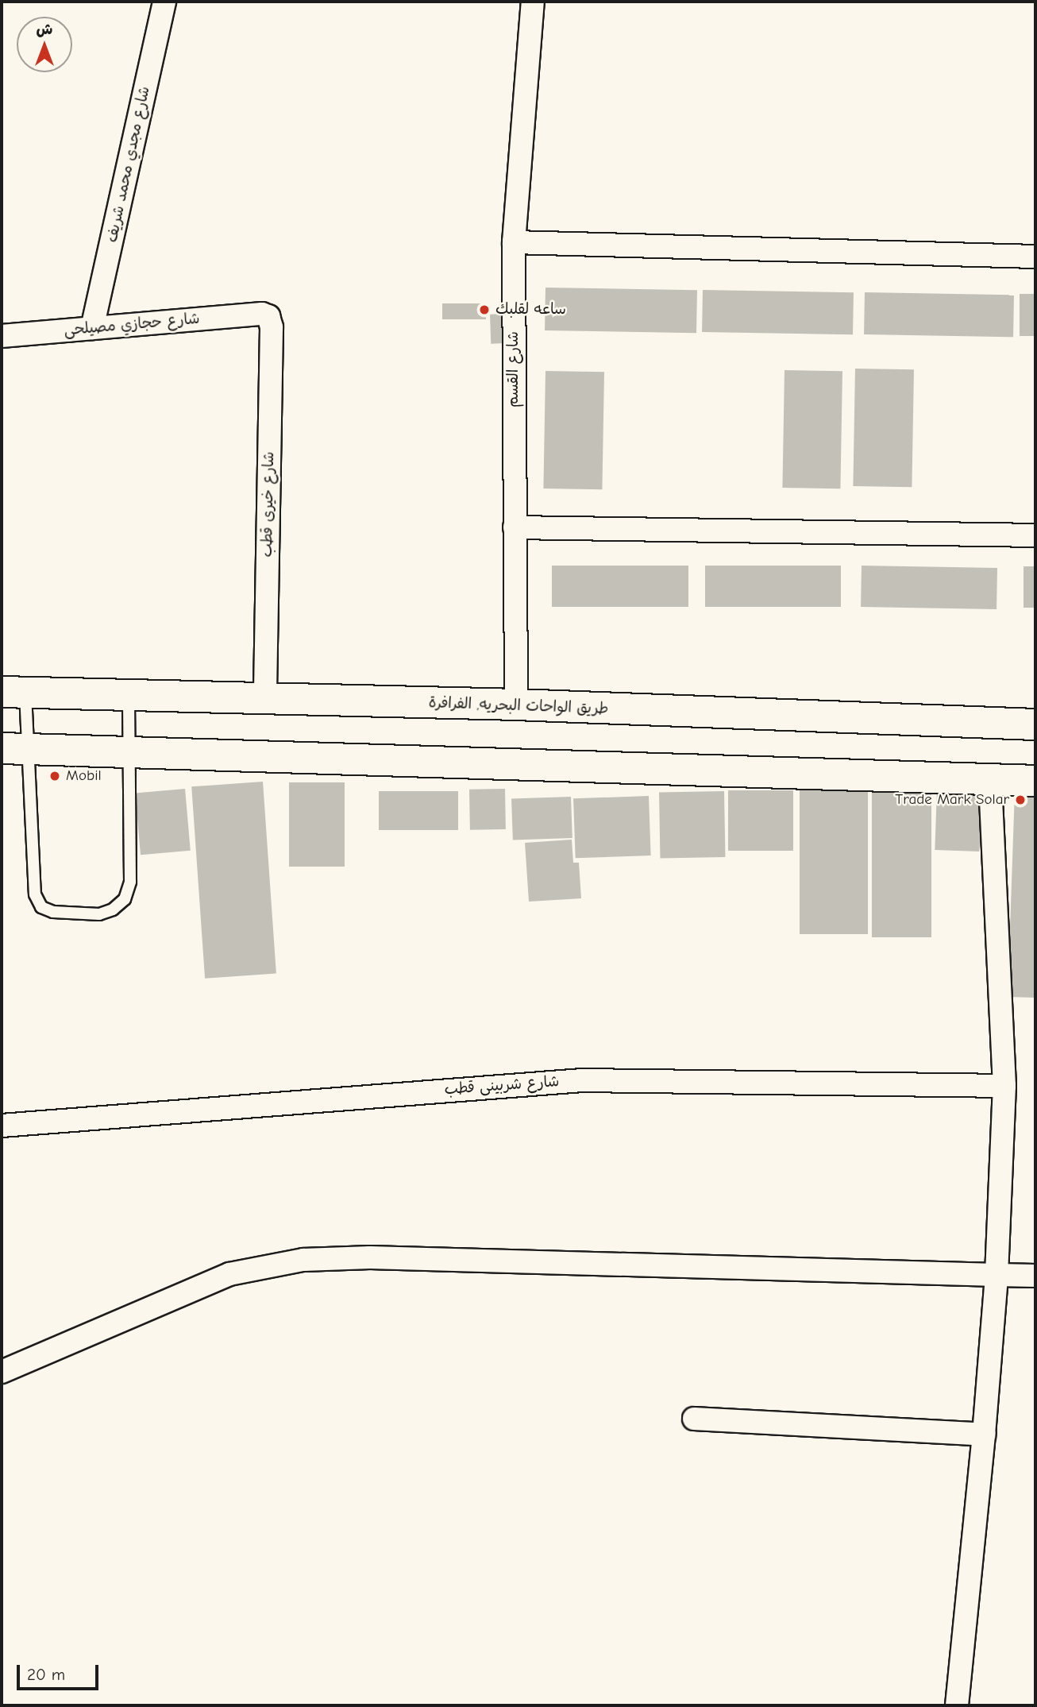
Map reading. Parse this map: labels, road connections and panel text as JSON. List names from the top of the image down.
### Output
{
  "streets": {
    "main road": ["طريق الواحات البحريه, الفرافرة"],
    "street": [
      "شارع مجدي محمد شريف",
      "شارع حجازي مصيلحى",
      "شارع القسم",
      "شارع خيرى قطب",
      "شارع شربينى قطب"
    ]
  },
  "crossings": [
    ["شارع مجدي محمد شريف", "شارع حجازي مصيلحى"],
    ["شارع حجازي مصيلحى", "شارع خيرى قطب"],
    ["شارع القسم", "طريق الواحات البحريه, الفرافرة"],
    ["شارع خيرى قطب", "طريق الواحات البحريه, الفرافرة"]
  ],
  "places": ["ساعه لقلبك", "Mobil", "Trade Mark Solar"],
  "scale_bar": "20 m",
  "north": "top"
}
